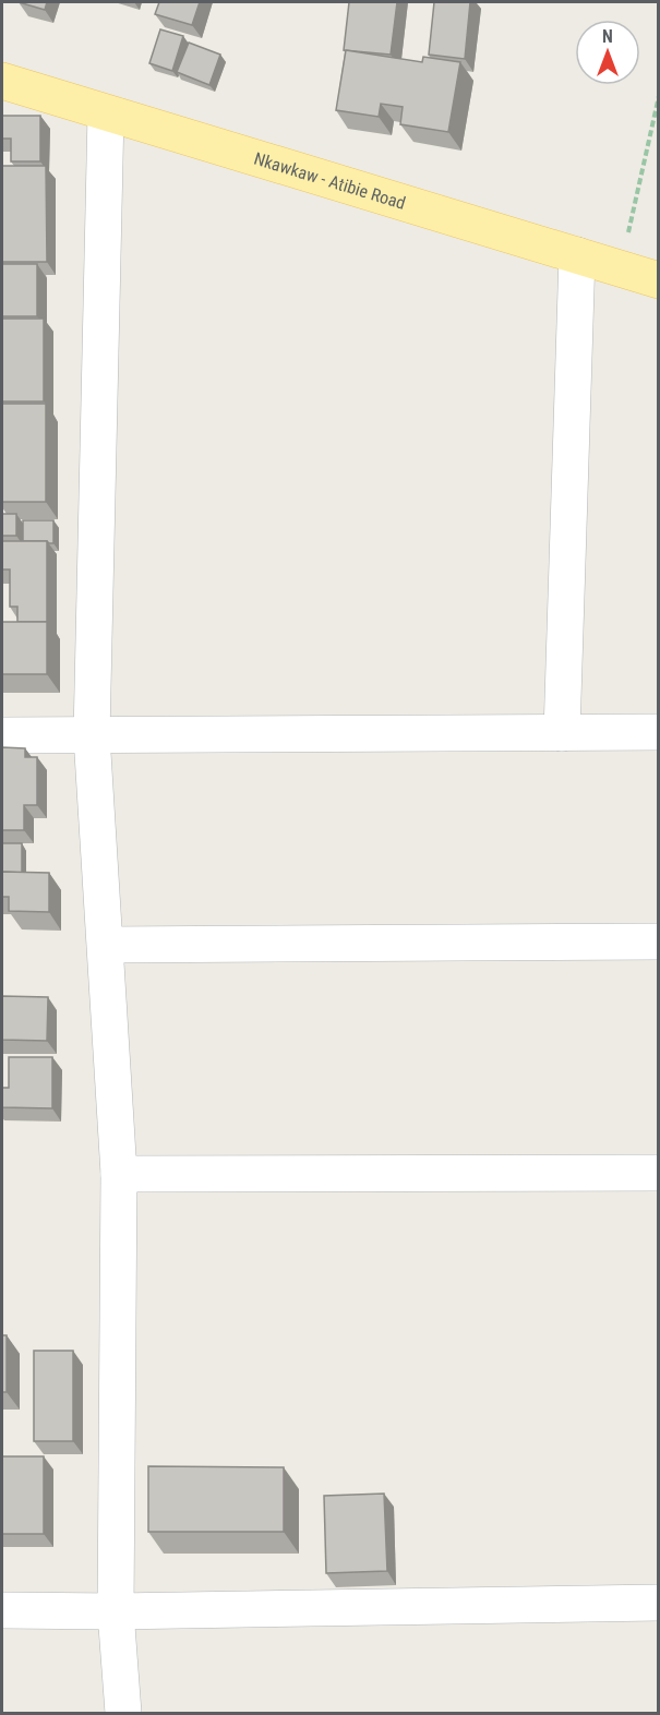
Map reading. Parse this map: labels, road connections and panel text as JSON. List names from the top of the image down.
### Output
{
  "streets": {
    "main road": ["Nkawkaw - Atibie Road"]
  },
  "north": "top"
}
